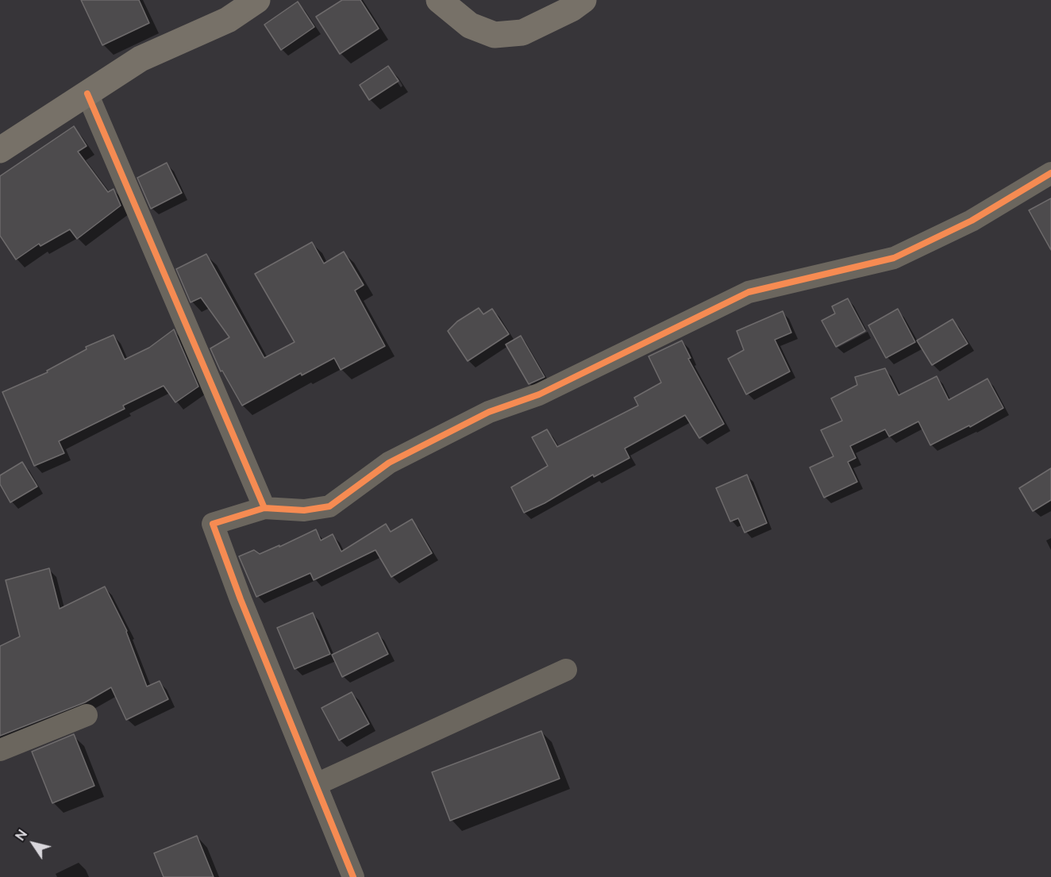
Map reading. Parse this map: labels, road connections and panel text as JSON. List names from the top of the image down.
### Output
{
  "north": "top left"
}
